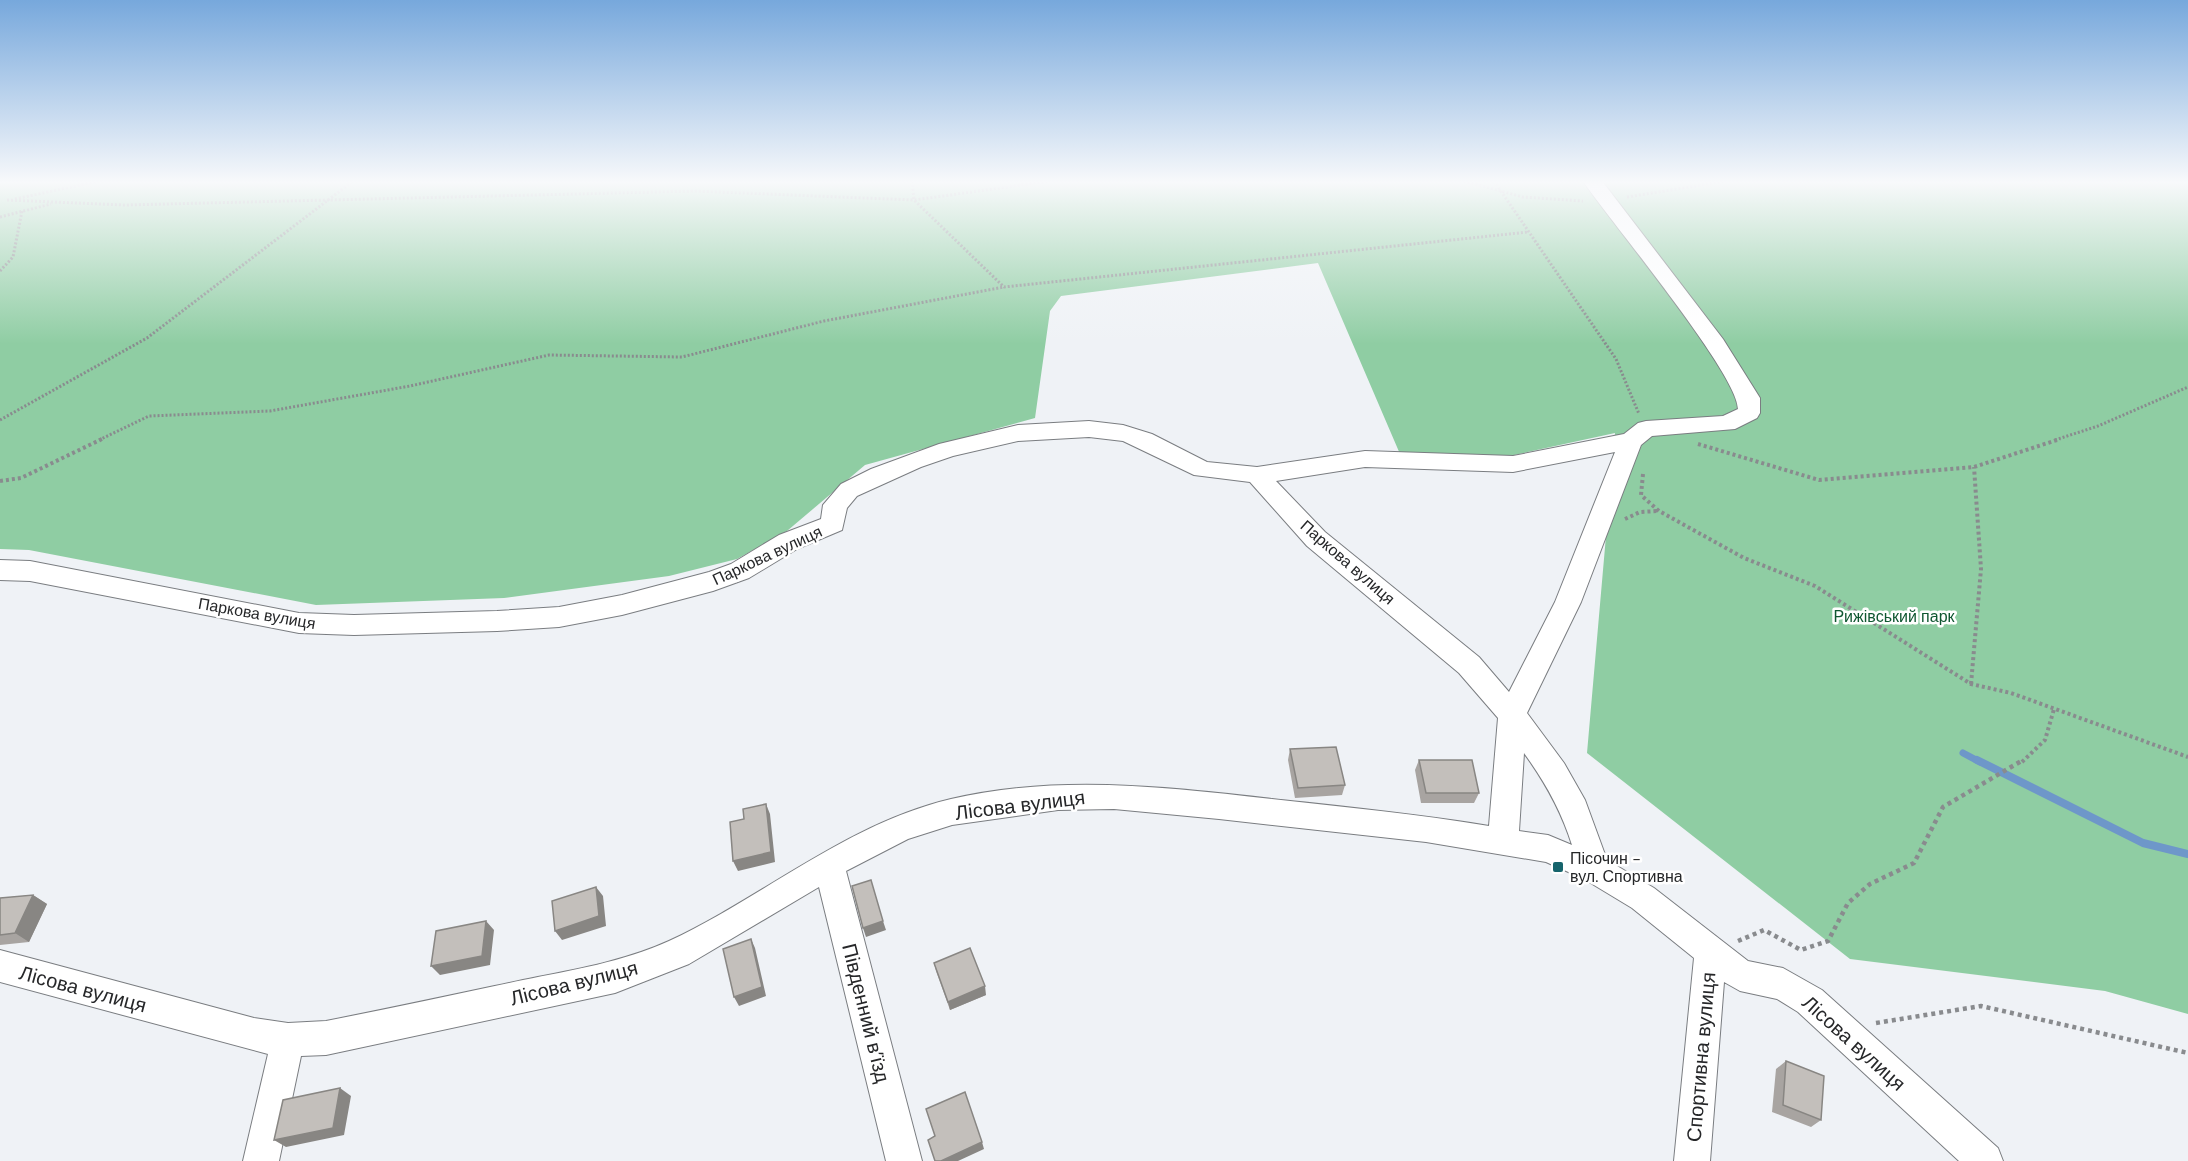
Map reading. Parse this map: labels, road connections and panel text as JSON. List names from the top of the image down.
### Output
{
  "streets": {
    "street": [
      "Паркова вулиця",
      "Лісова вулиця",
      "Південний в’їзд",
      "Спортивна вулиця"
    ]
  },
  "crossings": [
    ["Паркова вулиця", "Лісова вулиця"],
    ["Лісова вулиця", "Південний в’їзд"],
    ["Лісова вулиця", "Спортивна вулиця"]
  ],
  "parks": ["Рижівський парк"],
  "places": {
    "transit": ["Пісочин - вул. Спортивна"]
  }
}
